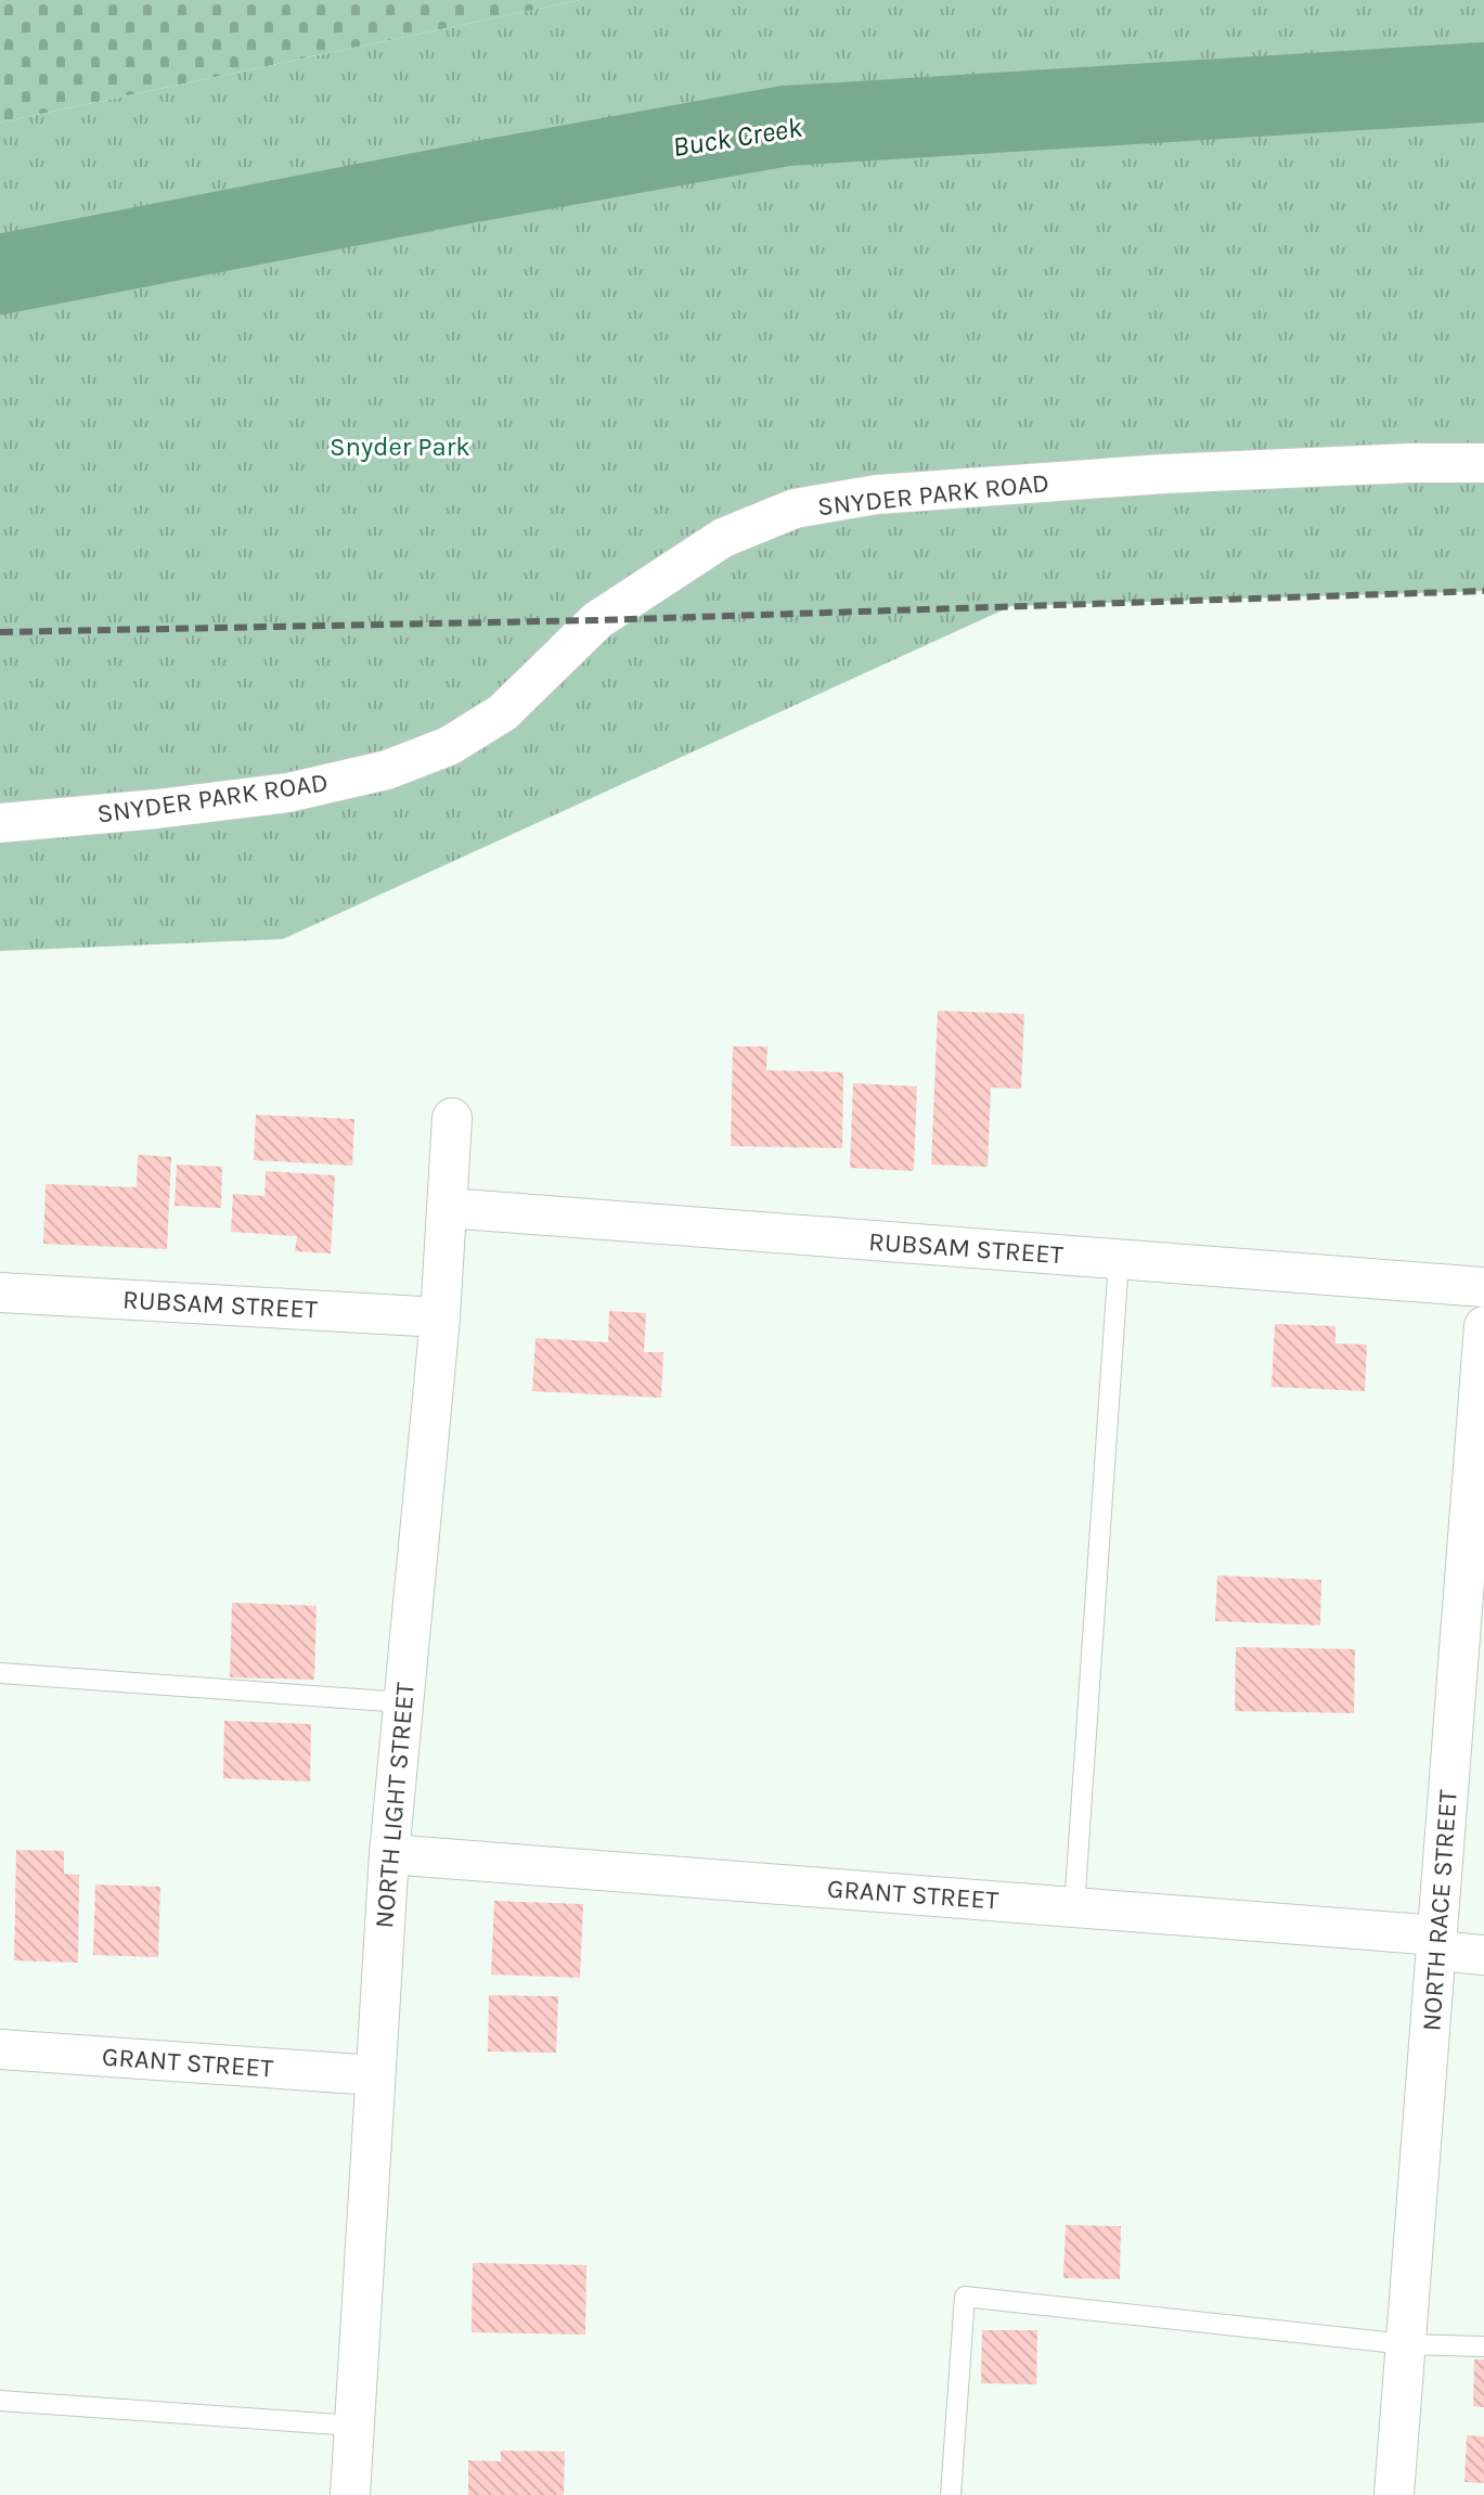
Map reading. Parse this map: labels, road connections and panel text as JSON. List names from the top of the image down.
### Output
{
  "streets": {
    "street": [
      "SNYDER PARK ROAD",
      "RUBSAM STREET",
      "NORTH LIGHT STREET",
      "GRANT STREET",
      "NORTH RACE STREET"
    ]
  },
  "crossings": [
    ["RUBSAM STREET", "NORTH LIGHT STREET"],
    ["NORTH LIGHT STREET", "GRANT STREET"],
    ["GRANT STREET", "NORTH RACE STREET"]
  ],
  "water": ["Buck Creek"],
  "parks": ["Snyder Park"]
}
